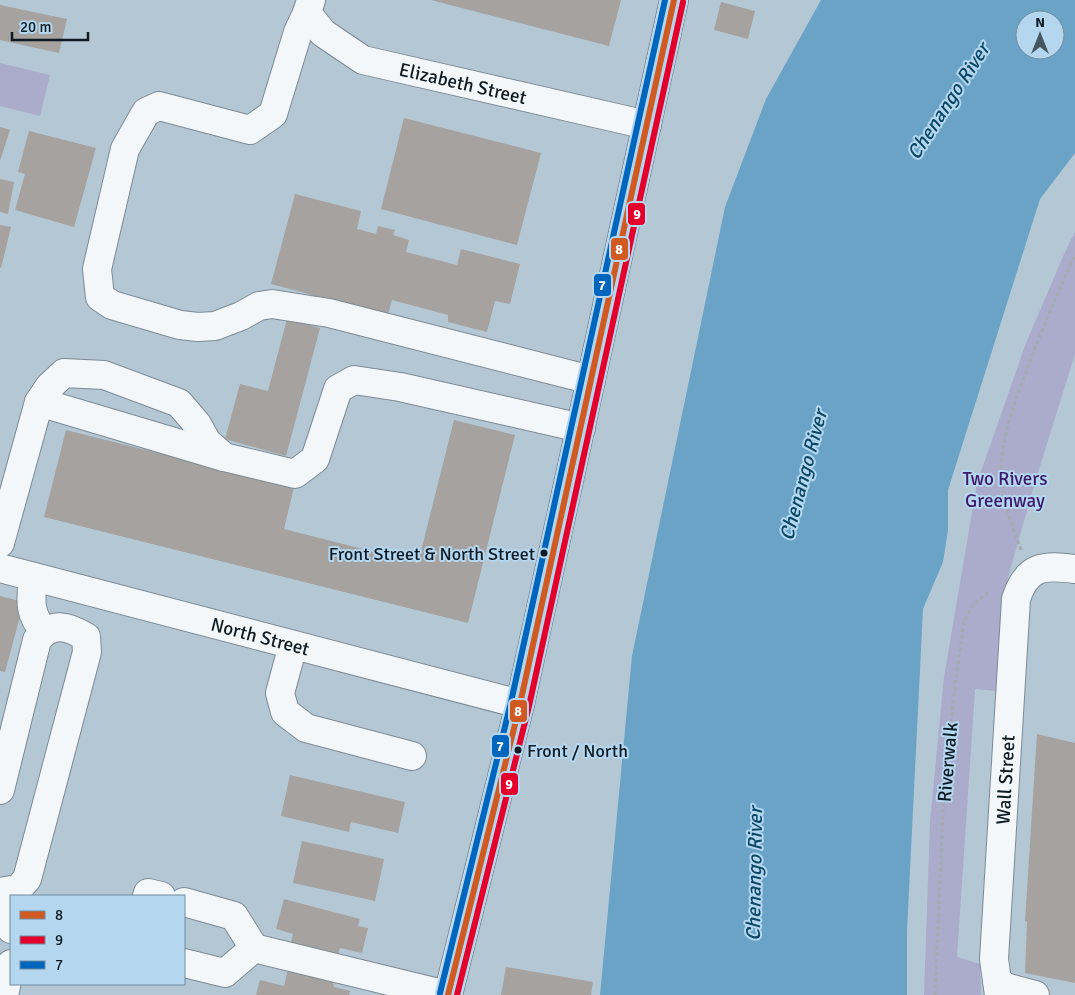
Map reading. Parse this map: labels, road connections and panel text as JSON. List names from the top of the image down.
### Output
{
  "streets": {
    "street": ["Elizabeth Street", "North Street", "Wall Street"],
    "path": ["Riverwalk"]
  },
  "water": ["Chenango River"],
  "parks": ["Two Rivers Greenway"],
  "places": ["Front Street & North Street", "Front / North"],
  "lines": ["transit line 8", "transit line 7", "transit line 9"],
  "legend": ["8", "9", "7"],
  "scale_bar": "20 m",
  "north": "top"
}
